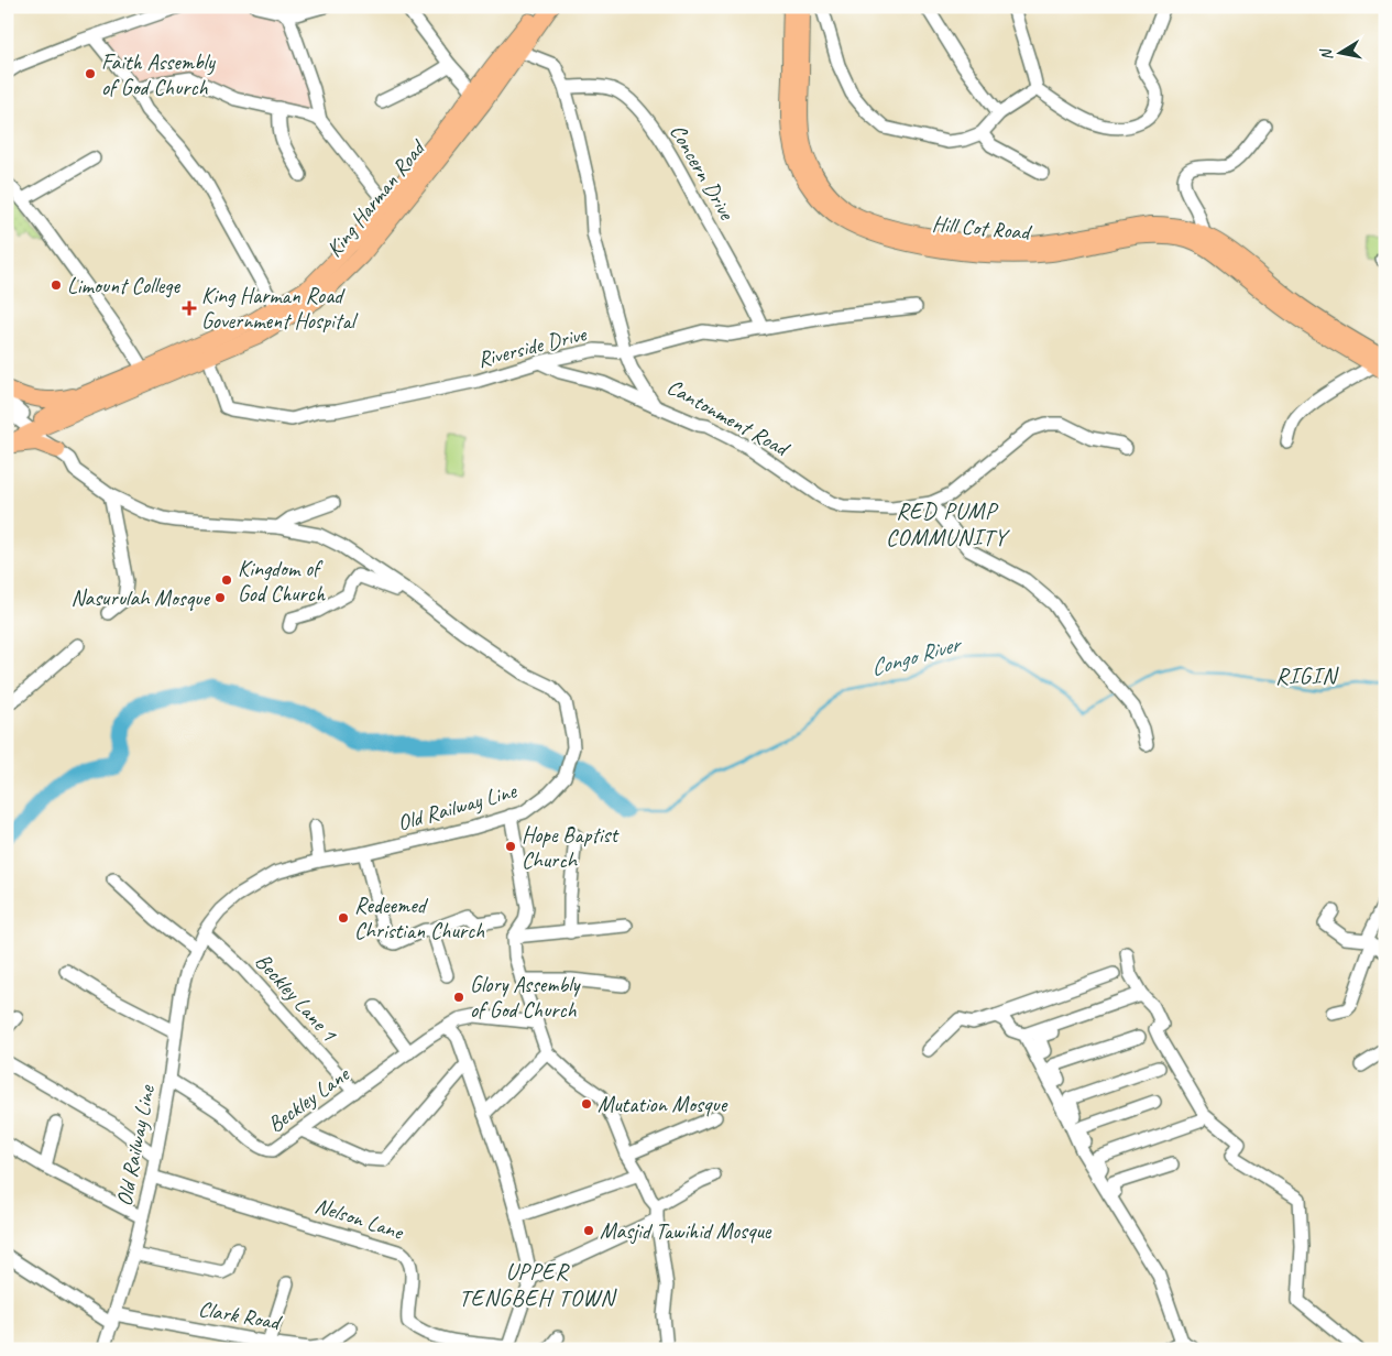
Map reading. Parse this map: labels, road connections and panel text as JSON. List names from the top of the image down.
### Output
{
  "streets": {
    "main road": ["King Harman Road", "Hill Cot Road"],
    "street": [
      "Concern Drive",
      "Riverside Drive",
      "Cantonment Road",
      "Old Railway Line",
      "Beckley Lane 1",
      "Beckley Lane",
      "Nelson Lane",
      "Clark Road"
    ]
  },
  "crossings": [
    ["Concern Drive", "Riverside Drive"],
    ["Concern Drive", "Cantonment Road"],
    ["King Harman Road", "Riverside Drive"],
    ["King Harman Road", "Cantonment Road"],
    ["King Harman Road", "Old Railway Line"],
    ["Riverside Drive", "Cantonment Road"],
    ["Old Railway Line", "Beckley Lane 1"],
    ["Old Railway Line", "Beckley Lane"],
    ["Old Railway Line", "Nelson Lane"],
    ["Old Railway Line", "Clark Road"],
    ["Beckley Lane 1", "Beckley Lane"]
  ],
  "districts": ["RED PUMP COMMUNITY", "RIGIN", "UPPER TENGBEH TOWN"],
  "water": ["Congo River"],
  "places": {
    "other": [
      "Faith Assembly of God Church",
      "Limount College",
      "Kingdom of God Church",
      "Nasurulah Mosque",
      "Hope Baptist Church",
      "Redeemed Christian Church",
      "Glory Assembly of God Church",
      "Mutation Mosque",
      "Masjid Tawihid Mosque"
    ],
    "health": ["King Harman Road Government Hospital"]
  },
  "north": "left"
}
